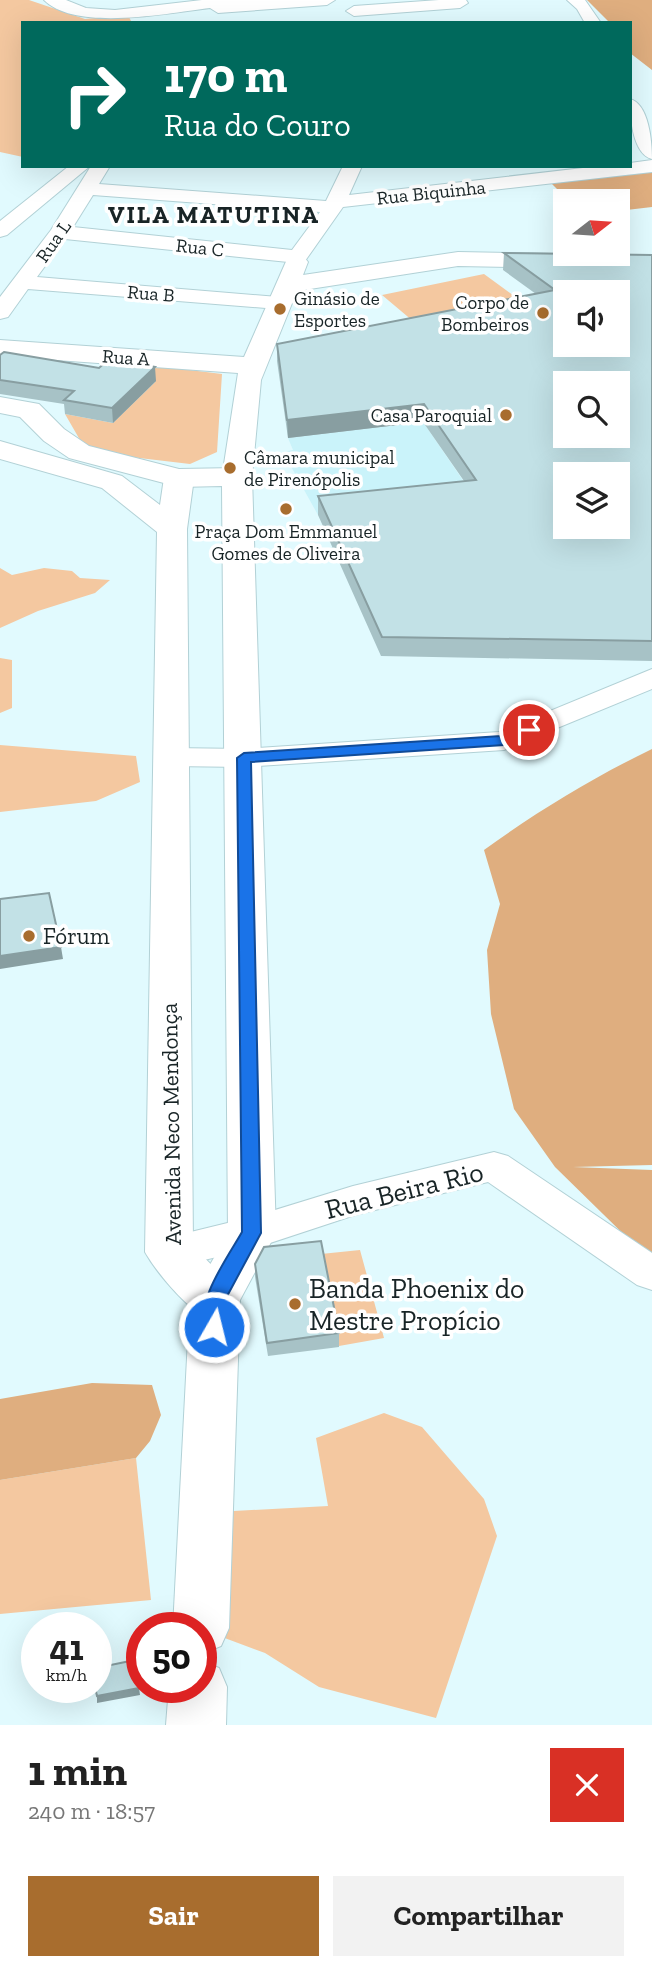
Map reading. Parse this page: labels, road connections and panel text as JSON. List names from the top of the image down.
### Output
{
  "streets": {
    "street": [
      "Rua Biquinha",
      "Rua L",
      "Rua C",
      "Rua B",
      "Rua A",
      "Avenida Neco Mendonça",
      "Rua Beira Rio"
    ]
  },
  "crossings": [
    ["Rua Biquinha", "Rua L"],
    ["Rua L", "Rua C"],
    ["Rua L", "Rua B"],
    ["Avenida Neco Mendonça", "Rua Beira Rio"]
  ],
  "districts": ["VILA MATUTINA"],
  "places": [
    "Ginásio de Esportes",
    "Corpo de Bombeiros",
    "Casa Paroquial",
    "Câmara municipal de Pirenópolis",
    "Praça Dom Emmanuel Gomes de Oliveira",
    "Fórum",
    "Banda Phoenix do Mestre Propício"
  ],
  "north": "right",
  "page": {
    "turn": ["170 m", "Rua do Couro"],
    "speed": "41 km/h",
    "limit": "50",
    "heading": ["1 min", "240 m · 18:57"],
    "buttons": ["Sair", "Compartilhar"]
  }
}
